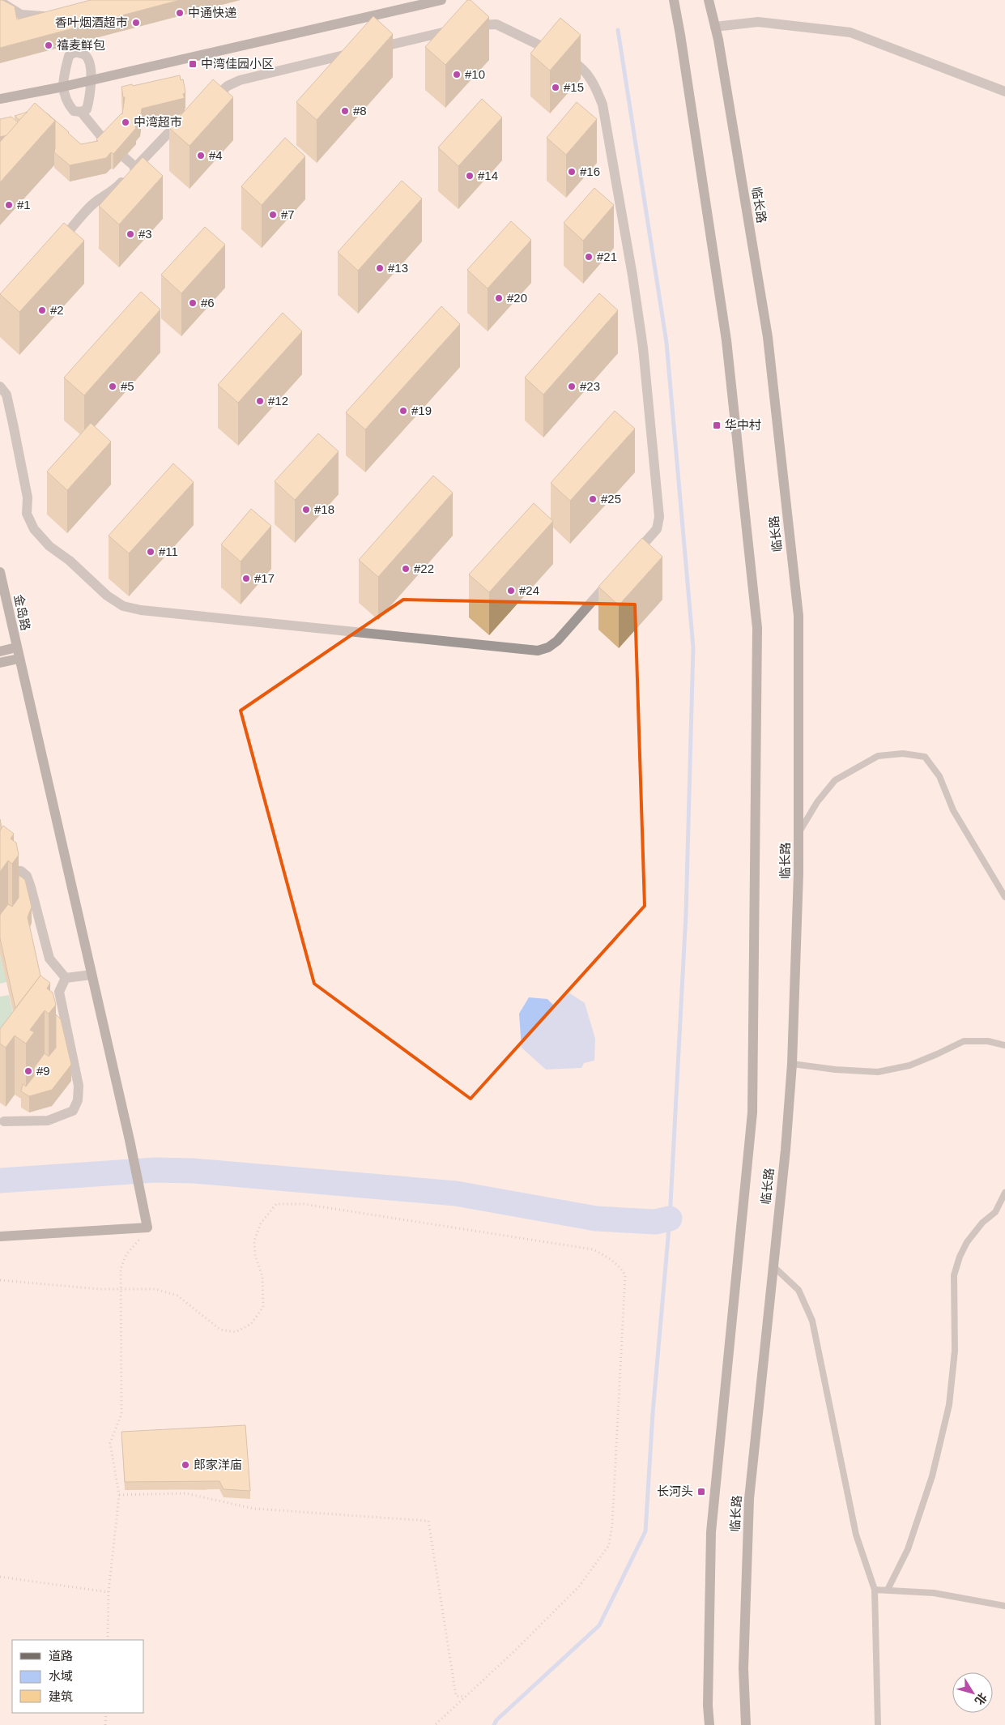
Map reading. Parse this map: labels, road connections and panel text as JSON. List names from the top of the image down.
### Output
{
  "streets": {
    "main road": ["临长路", "金岛路"]
  },
  "places": {
    "other": [
      "中通快递",
      "香叶烟酒超市",
      "禧麦鲜包",
      "#10",
      "#15",
      "#8",
      "中湾超市",
      "#4",
      "#16",
      "#14",
      "#1",
      "#7",
      "#3",
      "#21",
      "#13",
      "#20",
      "#6",
      "#2",
      "#5",
      "#23",
      "#12",
      "#19",
      "#25",
      "#18",
      "#11",
      "#22",
      "#17",
      "#24",
      "#9",
      "郎家洋庙"
    ],
    "transit": ["中湾佳园小区", "华中村", "长河头"]
  },
  "legend": ["道路", "水域", "建筑"],
  "north": "bottom right"
}
